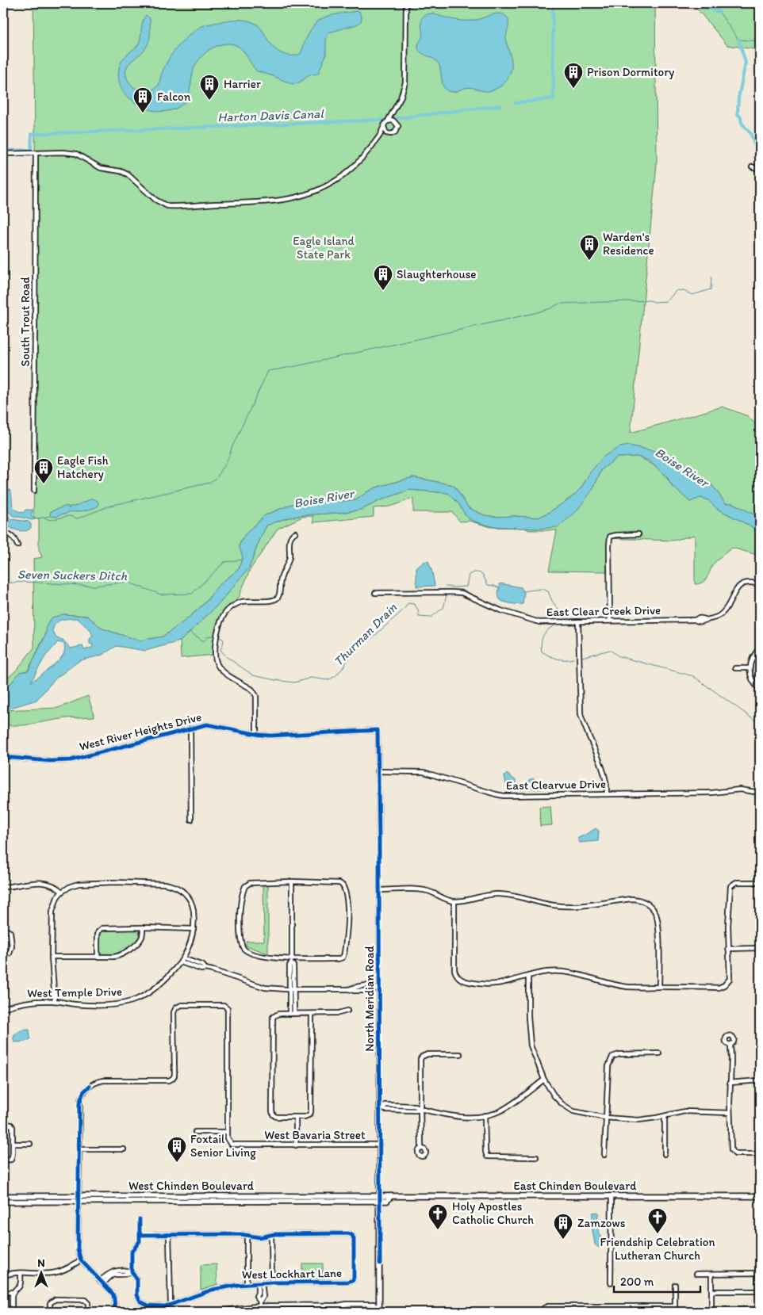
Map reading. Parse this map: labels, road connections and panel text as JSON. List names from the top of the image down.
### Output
{
  "streets": {
    "main road": ["North Meridian Road", "West Chinden Boulevard", "East Chinden Boulevard"],
    "street": [
      "South Trout Road",
      "East Clear Creek Drive",
      "West River Heights Drive",
      "East Clearvue Drive",
      "West Temple Drive",
      "West Bavaria Street",
      "West Lockhart Lane"
    ]
  },
  "crossings": [
    ["West River Heights Drive", "North Meridian Road"],
    ["East Clearvue Drive", "North Meridian Road"],
    ["North Meridian Road", "West Bavaria Street"],
    ["North Meridian Road", "West Chinden Boulevard"],
    ["North Meridian Road", "East Chinden Boulevard"],
    ["West Chinden Boulevard", "East Chinden Boulevard"]
  ],
  "water": [
    "Harton Davis Canal",
    "Boise River",
    "Seven Suckers Ditch",
    "Thurman Drain"
  ],
  "parks": ["Eagle Island State Park"],
  "places": {
    "building": [
      "Prison Dormitory",
      "Harrier",
      "Falcon",
      "Warden's Residence",
      "Slaughterhouse",
      "Eagle Fish Hatchery",
      "Foxtail Senior Living",
      "Zamzows"
    ],
    "church": ["Holy Apostles Catholic Church", "Friendship Celebration Lutheran Church"]
  },
  "scale_bar": "200 m",
  "north": "top"
}
